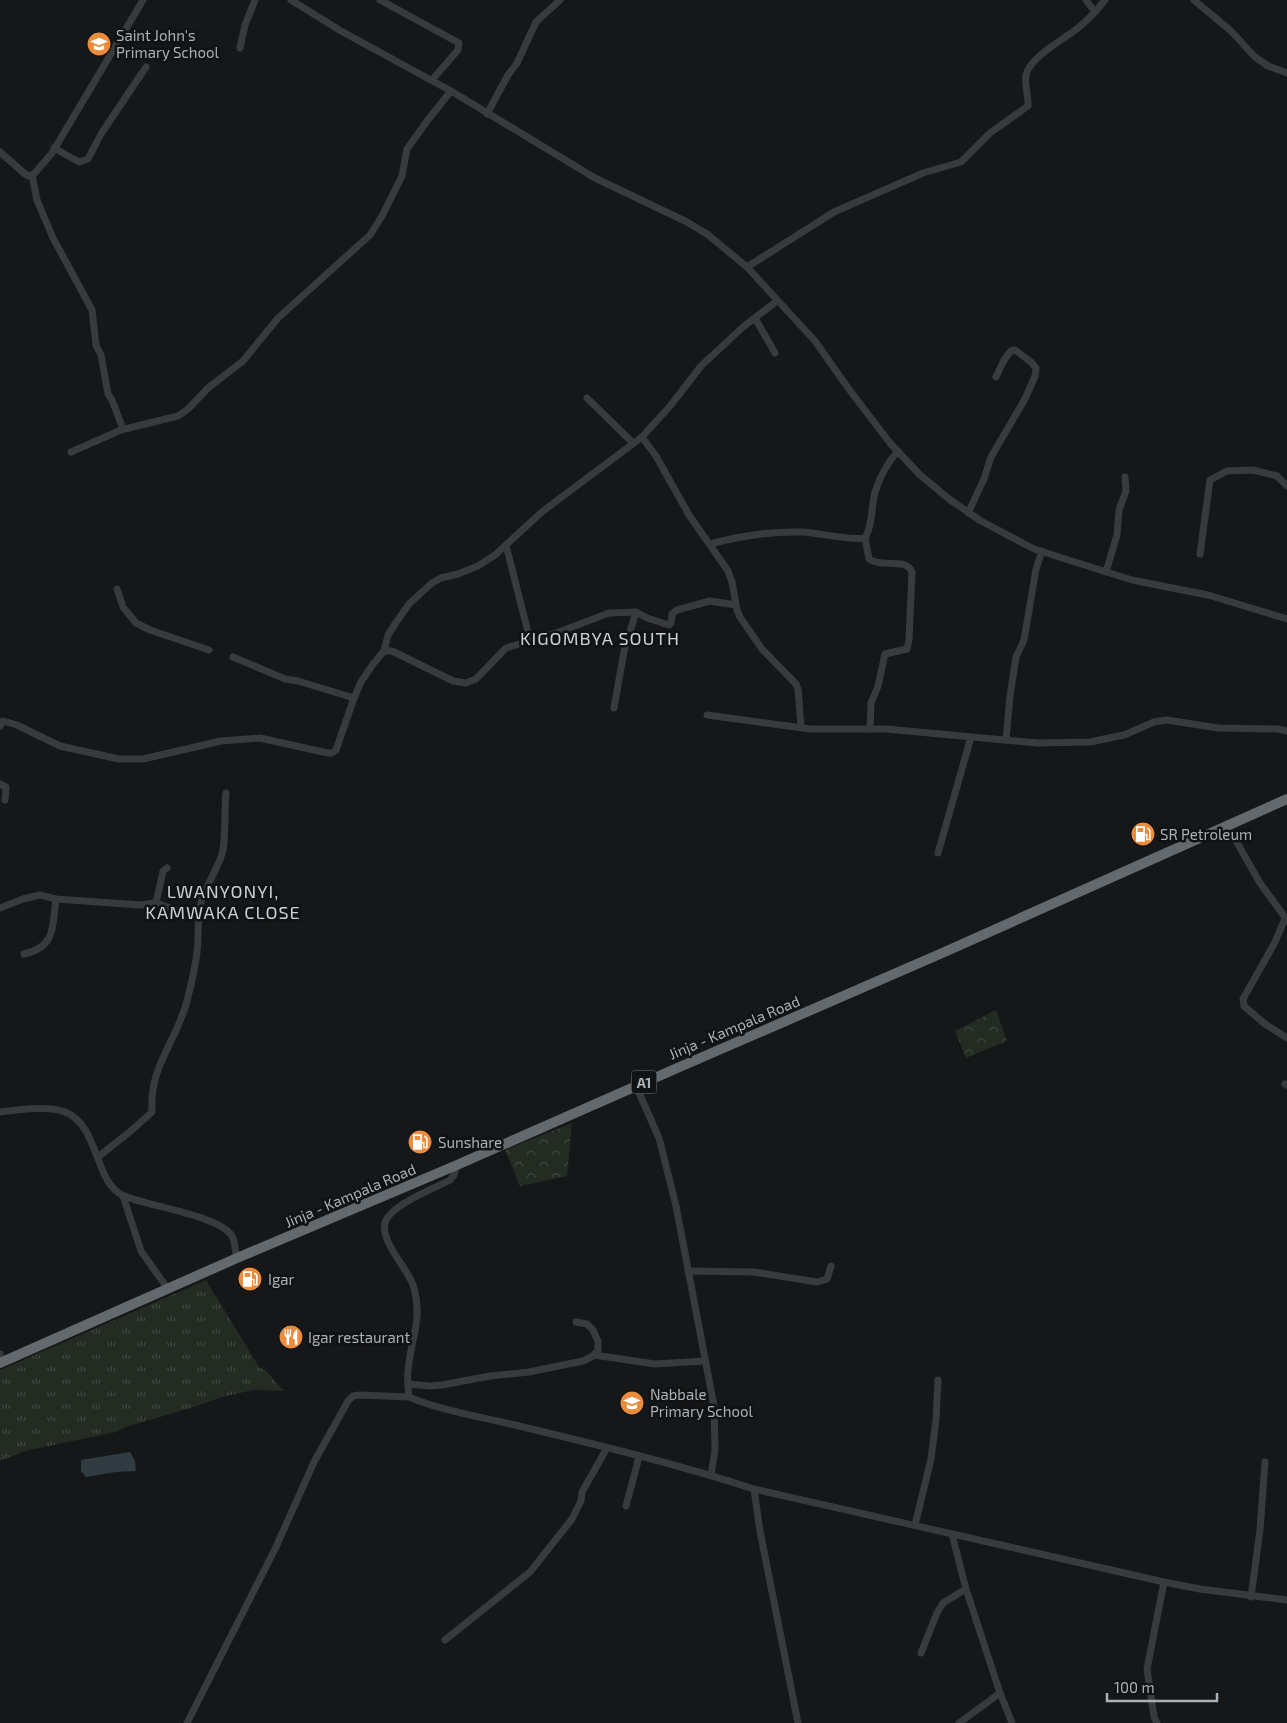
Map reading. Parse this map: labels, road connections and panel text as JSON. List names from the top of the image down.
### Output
{
  "streets": {
    "highway": ["Jinja - Kampala Road", "A1"]
  },
  "districts": ["KIGOMBYA SOUTH", "LWANYONYI, KAMWAKA CLOSE"],
  "places": {
    "school or university": ["Saint John's Primary School", "Nabbale Primary School"],
    "fuel station": ["SR Petroleum", "Sunshare", "Igar"],
    "restaurant": ["Igar restaurant"]
  },
  "scale_bar": "100 m"
}
